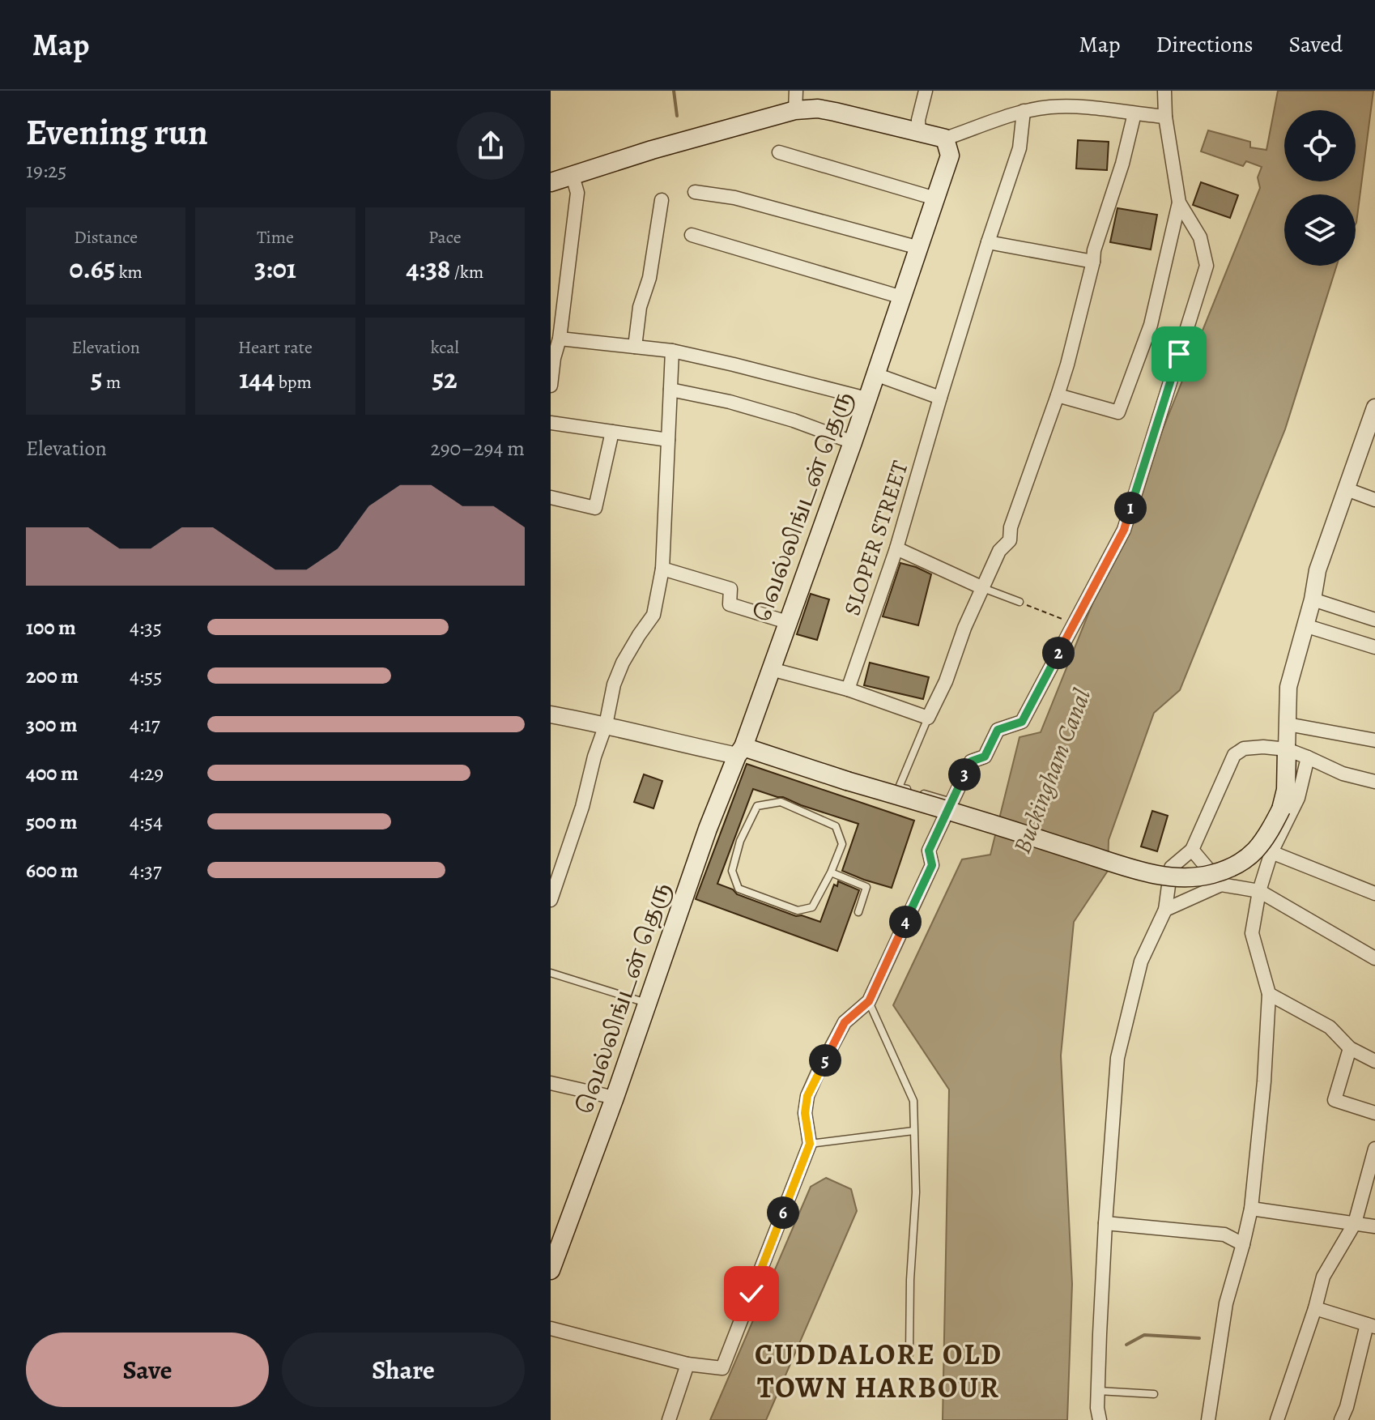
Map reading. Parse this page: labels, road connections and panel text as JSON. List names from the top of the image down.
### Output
{
  "streets": {
    "main road": ["வெல்லிங்டன் தெரு"],
    "street": ["SLOPER STREET"]
  },
  "districts": ["CUDDALORE OLD TOWN HARBOUR"],
  "water": ["Buckingham Canal"],
  "page": {
    "header": "Map",
    "nav": ["Map", "Directions", "Saved"],
    "heading": ["Evening run", "19:25"],
    "stats": [
      ["Distance", "0.65 km"],
      ["Time", "3:01"],
      ["Pace", "4:38 /km"],
      ["Elevation", "5 m"],
      ["Heart rate", "144 bpm"],
      ["kcal", "52"]
    ],
    "chart": ["Elevation", "290–294 m"],
    "pins": [
      "1",
      "2",
      "3",
      "4",
      "5",
      "6"
    ],
    "list": [
      {
        "name": "100 m",
        "note": "4:35"
      },
      {
        "name": "200 m",
        "note": "4:55"
      },
      {
        "name": "300 m",
        "note": "4:17"
      },
      {
        "name": "400 m",
        "note": "4:29"
      },
      {
        "name": "500 m",
        "note": "4:54"
      },
      {
        "name": "600 m",
        "note": "4:37"
      }
    ],
    "buttons": ["Save", "Share"]
  }
}
